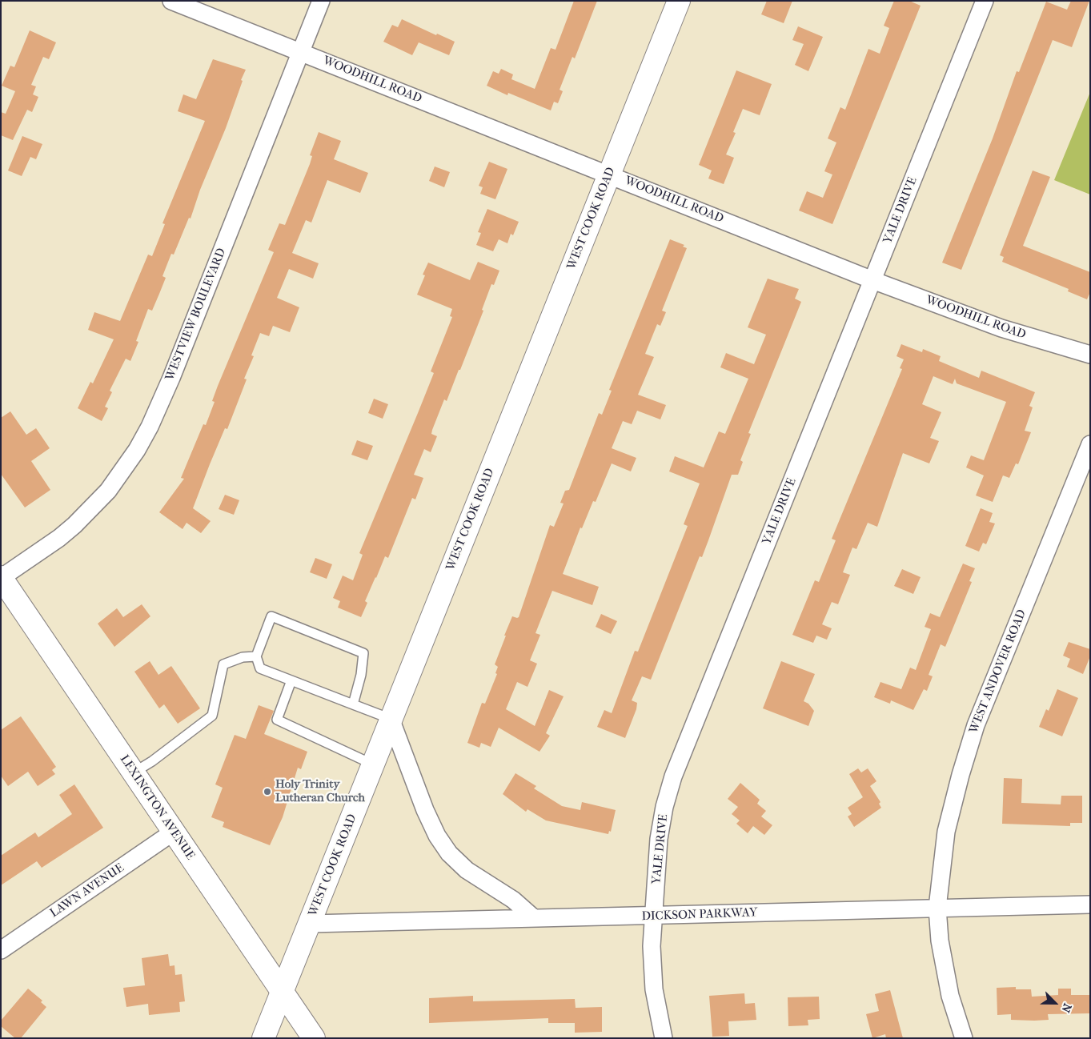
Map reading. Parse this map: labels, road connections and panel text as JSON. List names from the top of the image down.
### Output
{
  "streets": {
    "main road": ["WEST COOK ROAD", "LEXINGTON AVENUE"],
    "street": [
      "WOODHILL ROAD",
      "YALE DRIVE",
      "WESTVIEW BOULEVARD",
      "WEST ANDOVER ROAD",
      "LAWN AVENUE",
      "DICKSON PARKWAY"
    ]
  },
  "crossings": [
    ["WOODHILL ROAD", "YALE DRIVE"],
    ["WOODHILL ROAD", "WEST COOK ROAD"],
    ["WOODHILL ROAD", "WESTVIEW BOULEVARD"],
    ["YALE DRIVE", "DICKSON PARKWAY"],
    ["WEST COOK ROAD", "LEXINGTON AVENUE"],
    ["WEST COOK ROAD", "DICKSON PARKWAY"],
    ["WESTVIEW BOULEVARD", "LEXINGTON AVENUE"],
    ["WEST ANDOVER ROAD", "DICKSON PARKWAY"],
    ["LEXINGTON AVENUE", "LAWN AVENUE"]
  ],
  "places": ["Holy Trinity Lutheran Church"],
  "north": "bottom right"
}
